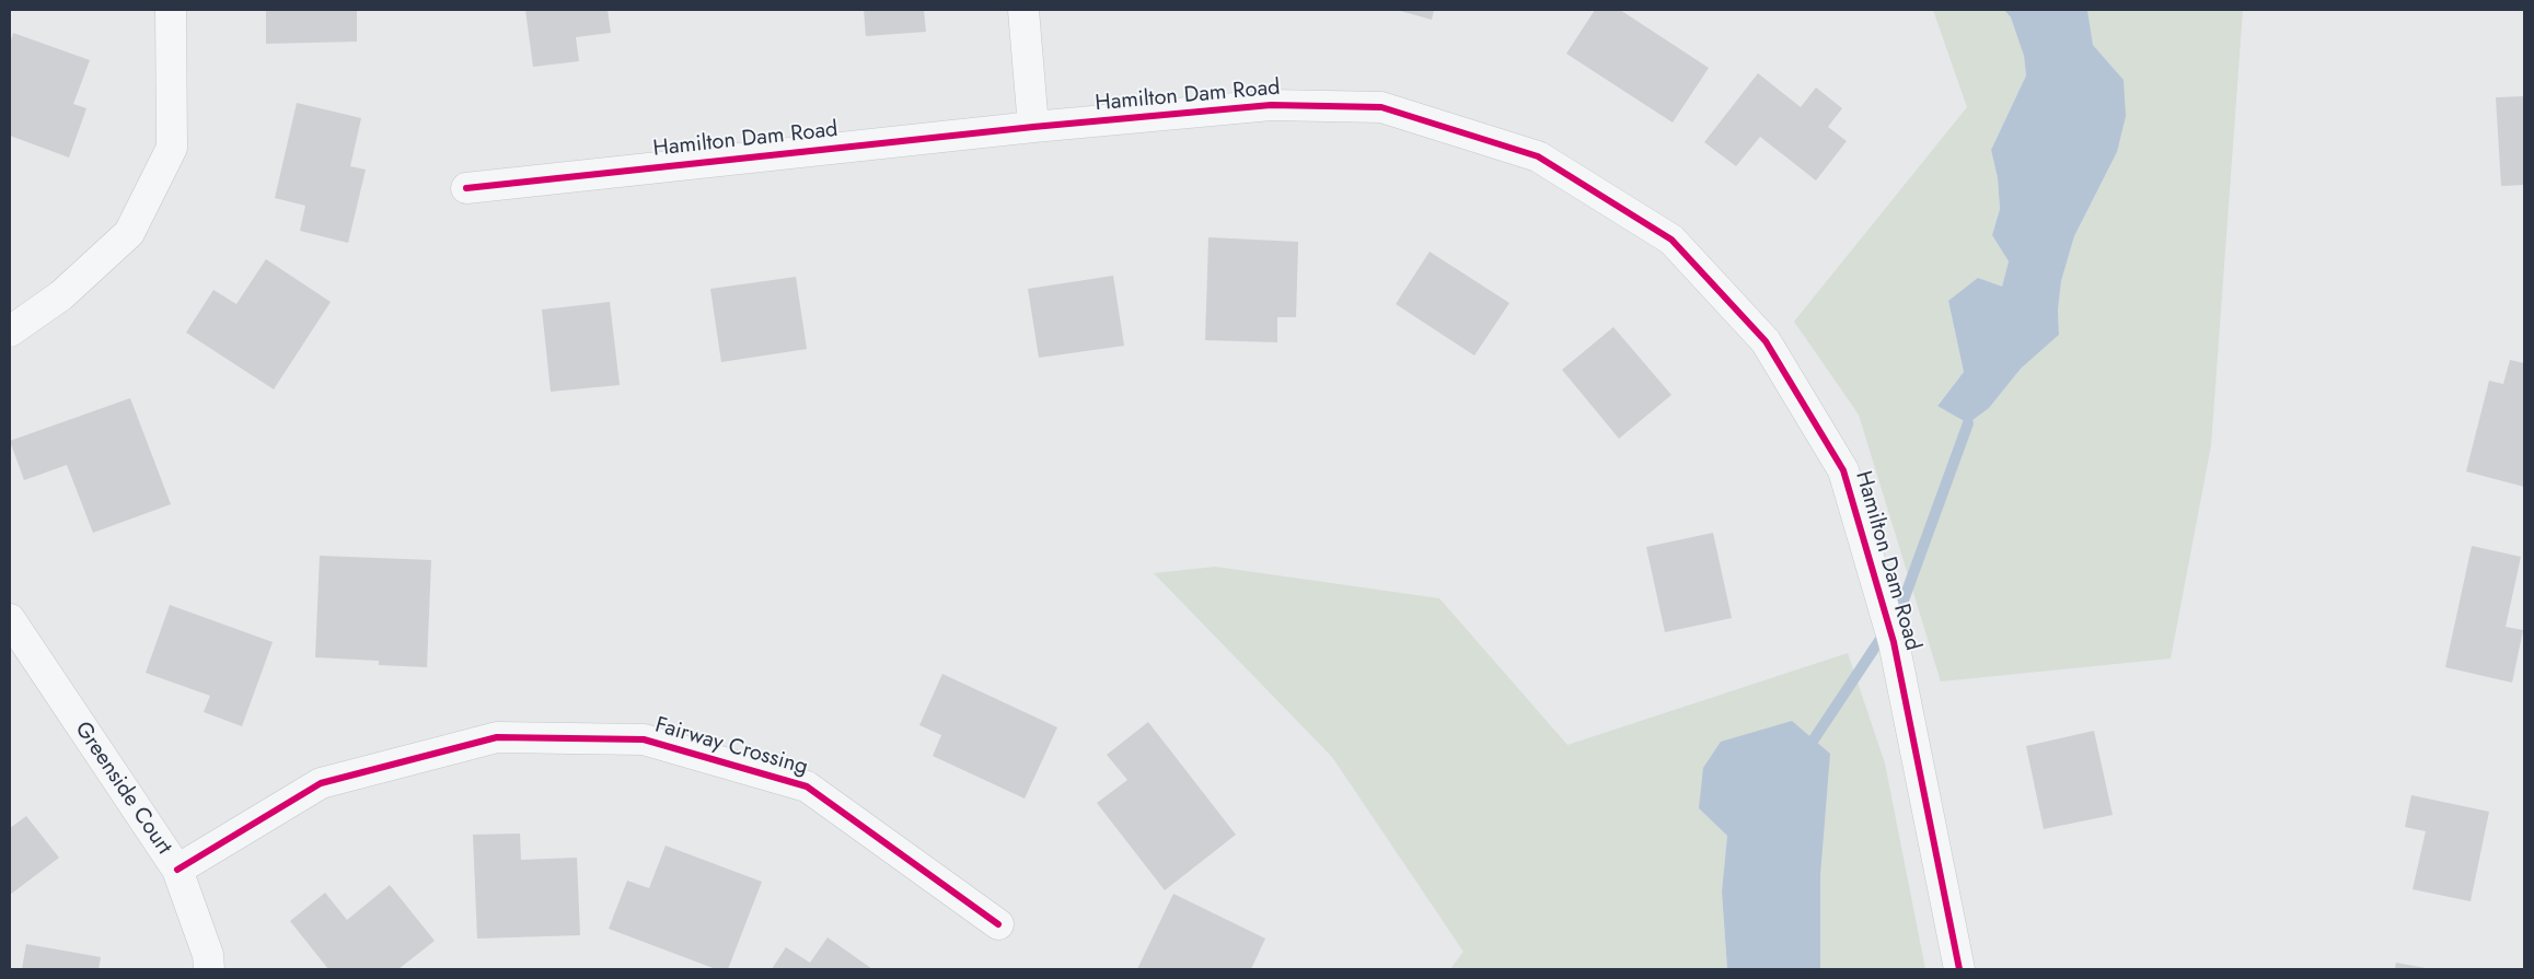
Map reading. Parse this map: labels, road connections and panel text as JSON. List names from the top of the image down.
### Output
{
  "streets": {
    "street": ["Hamilton Dam Road", "Fairway Crossing", "Greenside Court"]
  },
  "crossings": [
    ["Fairway Crossing", "Greenside Court"]
  ]
}
